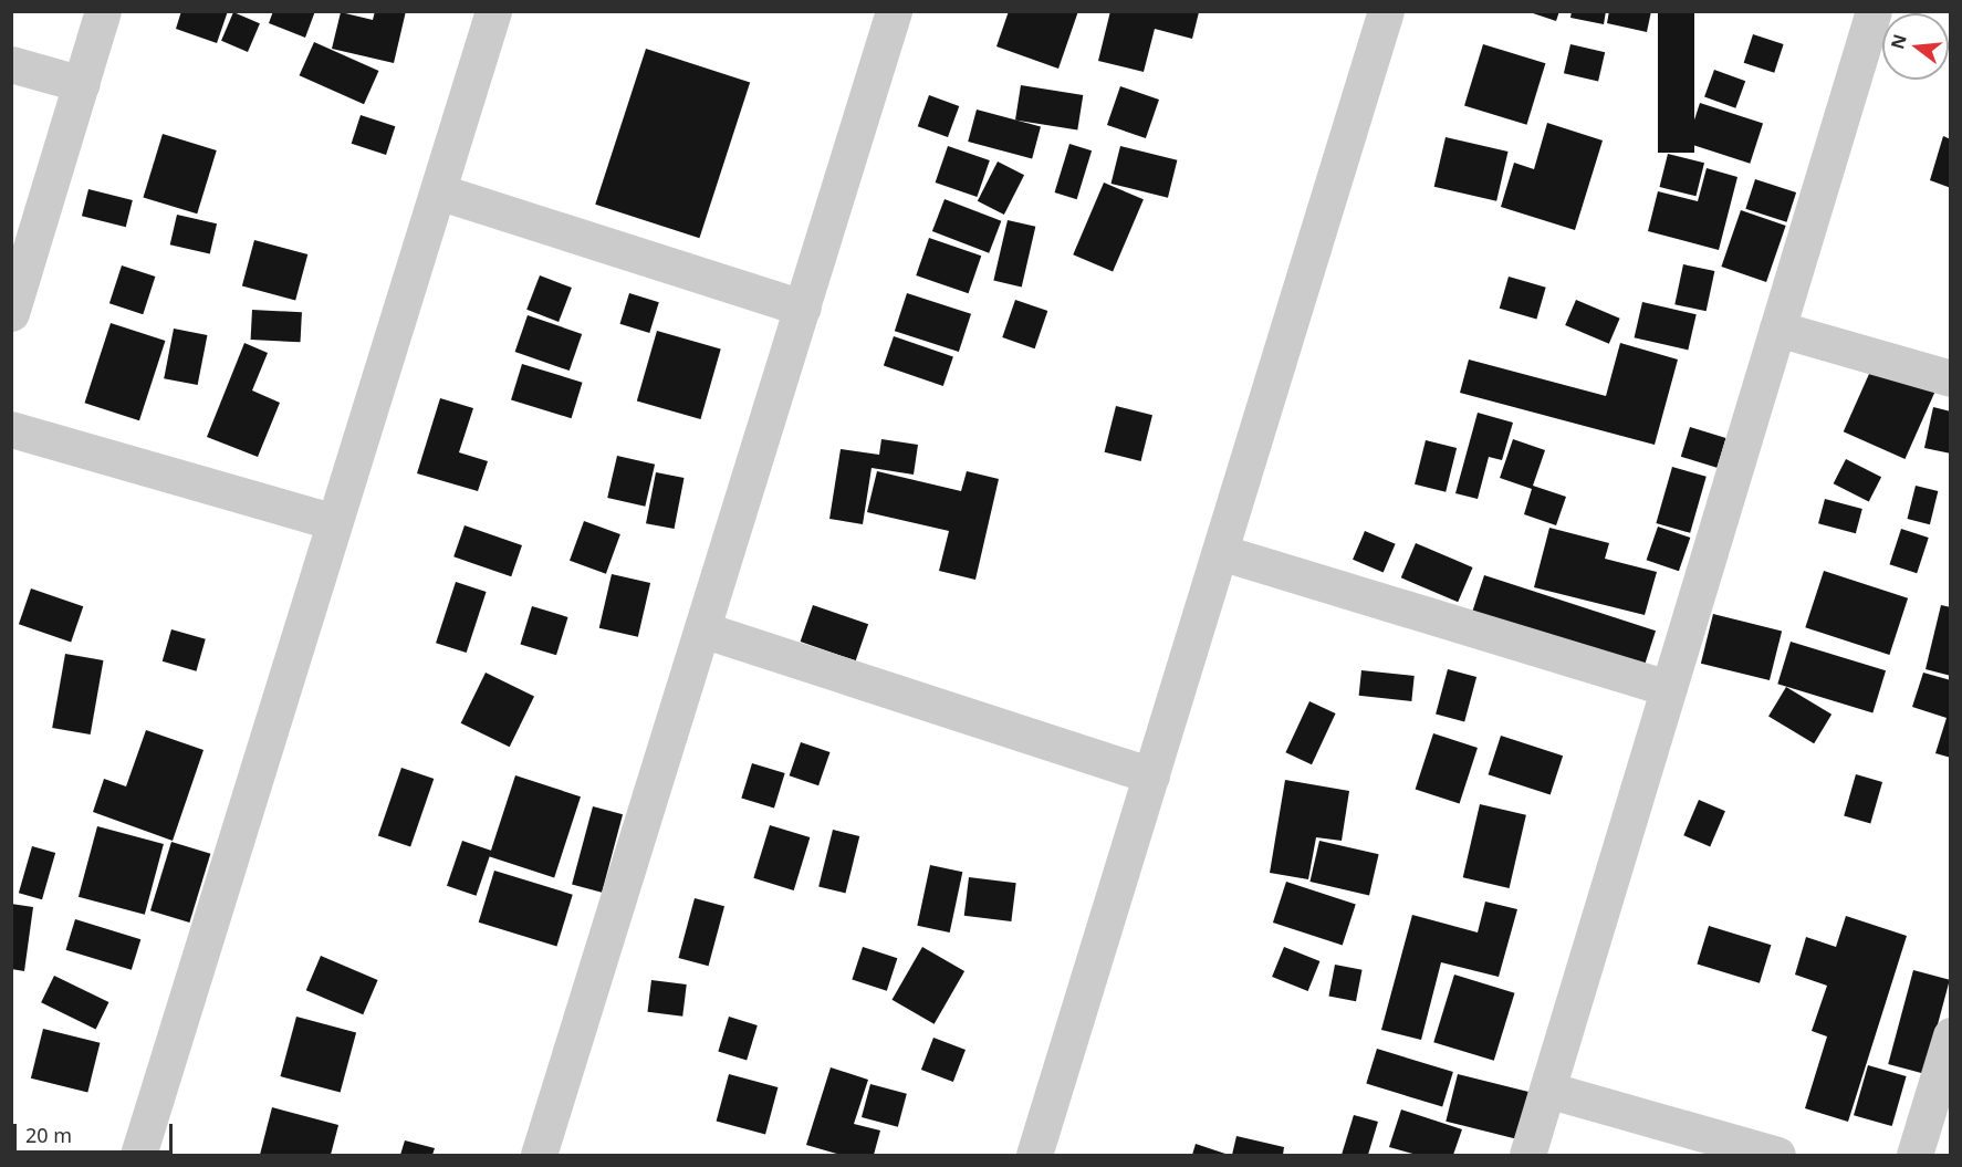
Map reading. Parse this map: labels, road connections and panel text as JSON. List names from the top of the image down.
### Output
{
  "scale_bar": "20 m",
  "north": "left"
}
